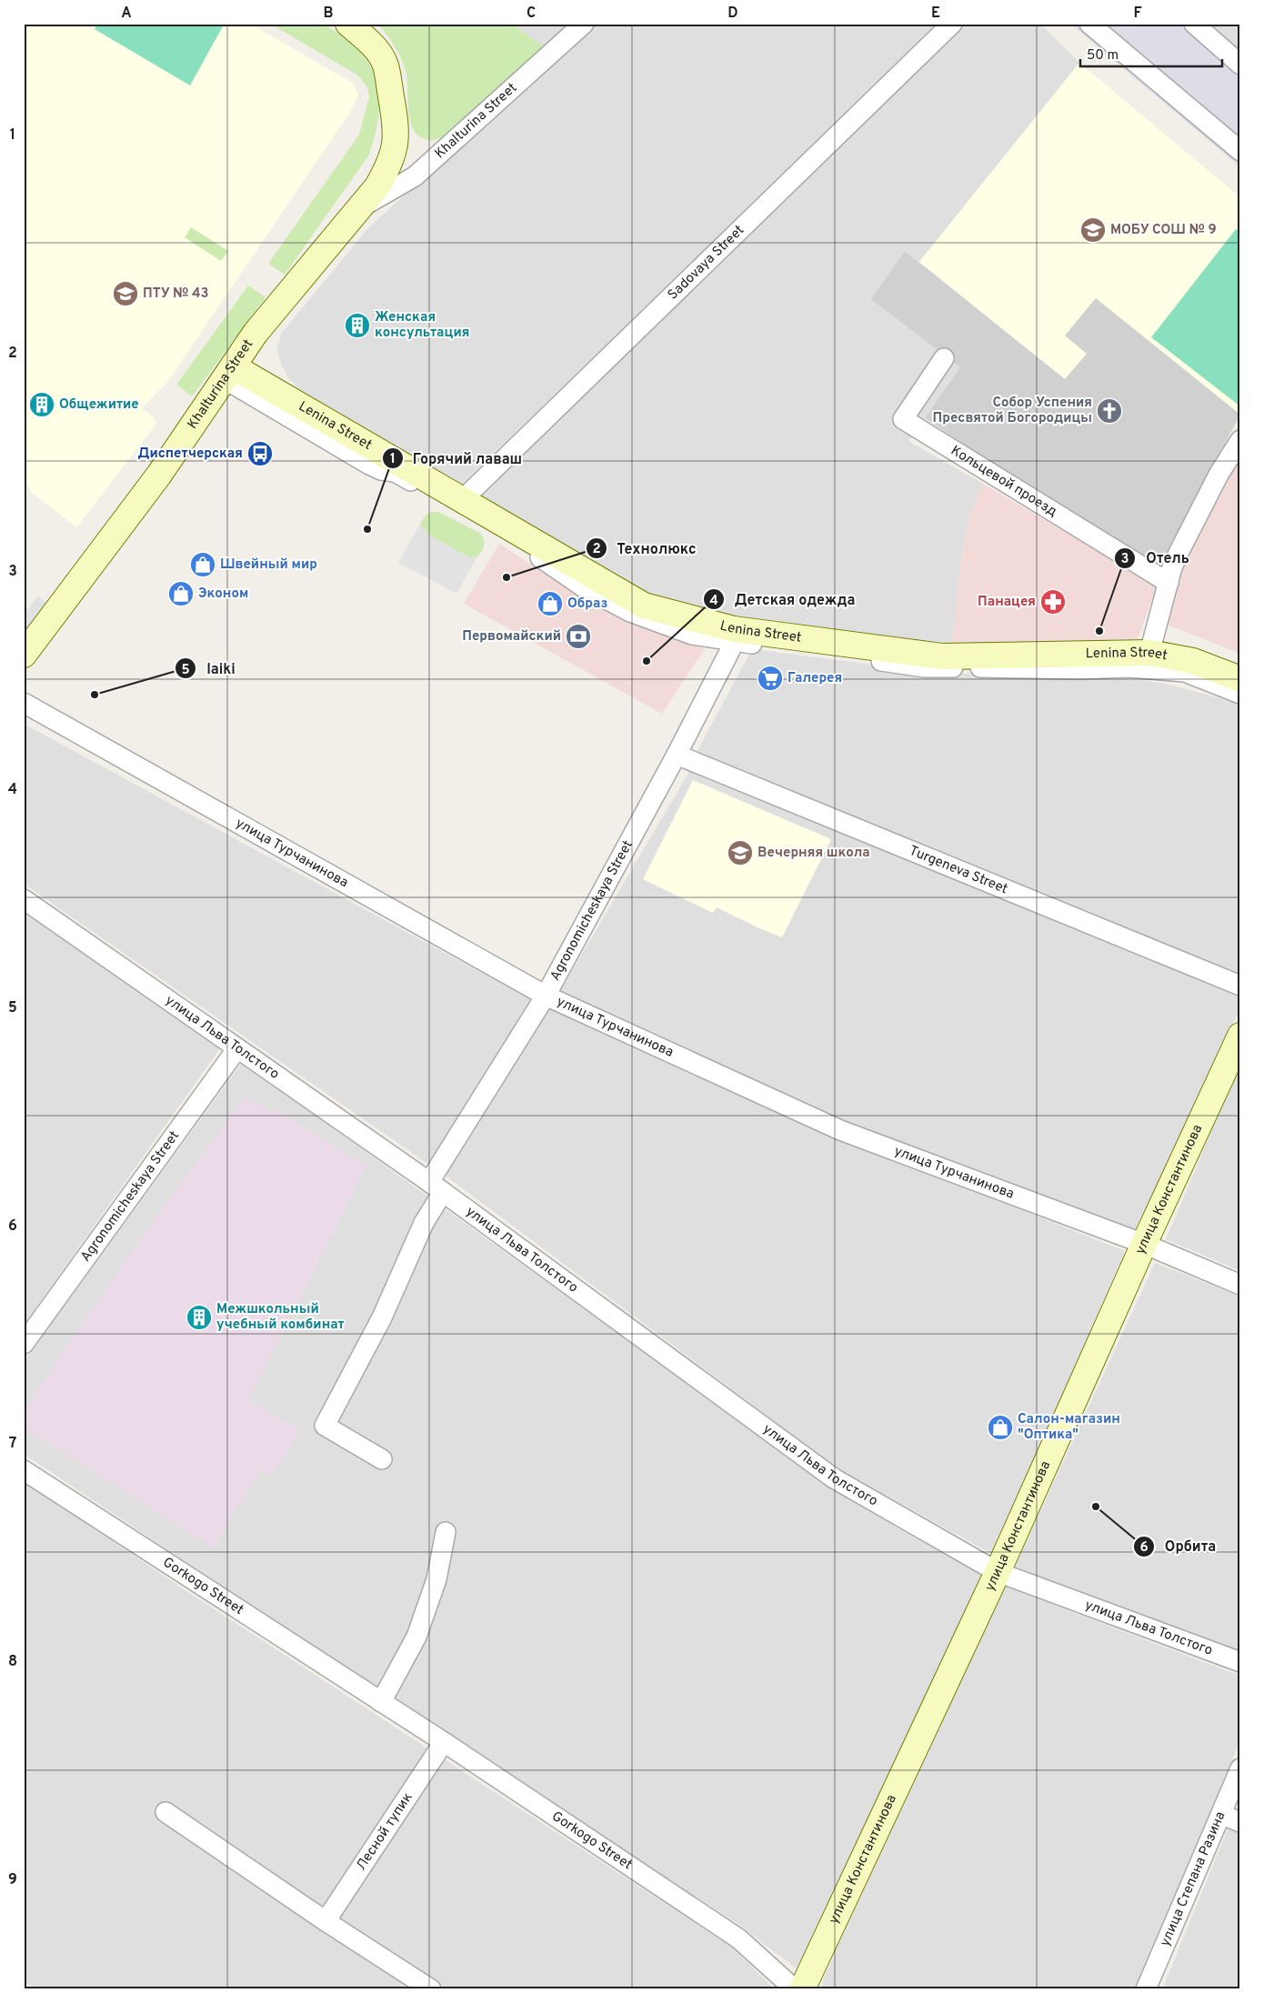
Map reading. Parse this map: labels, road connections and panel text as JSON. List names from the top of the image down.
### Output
{
  "streets": {
    "street": [
      "Khalturina Street",
      "Sadovaya Street",
      "Lenina Street",
      "Кольцевой проезд",
      "улица Турчанинова",
      "Turgeneva Street",
      "Agronomicheskaya Street",
      "улица Льва Толстого",
      "улица Константинова",
      "Gorkogo Street",
      "Лесной тупик",
      "улица Степана Разина"
    ]
  },
  "crossings": [
    ["Khalturina Street", "Lenina Street"],
    ["Sadovaya Street", "Lenina Street"],
    ["Lenina Street", "Agronomicheskaya Street"],
    ["улица Турчанинова", "Agronomicheskaya Street"],
    ["улица Турчанинова", "улица Константинова"],
    ["Turgeneva Street", "Agronomicheskaya Street"],
    ["Agronomicheskaya Street", "улица Льва Толстого"],
    ["улица Льва Толстого", "улица Константинова"],
    ["Gorkogo Street", "Лесной тупик"]
  ],
  "places": {
    "school or university": ["МОБУ СОШ № 9", "ПТУ № 43", "Вечерняя школа"],
    "building": ["Женская консультация", "Общежитие", "Межшкольный учебный комбинат"],
    "church": ["Собор Успения Пресвятой Богородицы"],
    "bus stop": ["Диспетчерская"],
    "other": [
      "Горячий лаваш",
      "Технолюкс",
      "Отель",
      "Детская одежда",
      "laiki",
      "Орбита"
    ],
    "shop": [
      "Швейный мир",
      "Эконом",
      "Образ",
      "Салон-магазин \"Оптика\""
    ],
    "pharmacy": ["Панацея"],
    "bank": ["Первомайский"],
    "supermarket": ["Галерея"]
  },
  "scale_bar": "50 m",
  "grid": {
    "columns": [
      "A",
      "B",
      "C",
      "D",
      "E",
      "F"
    ],
    "rows": [
      "1",
      "2",
      "3",
      "4",
      "5",
      "6",
      "7",
      "8",
      "9"
    ]
  }
}
